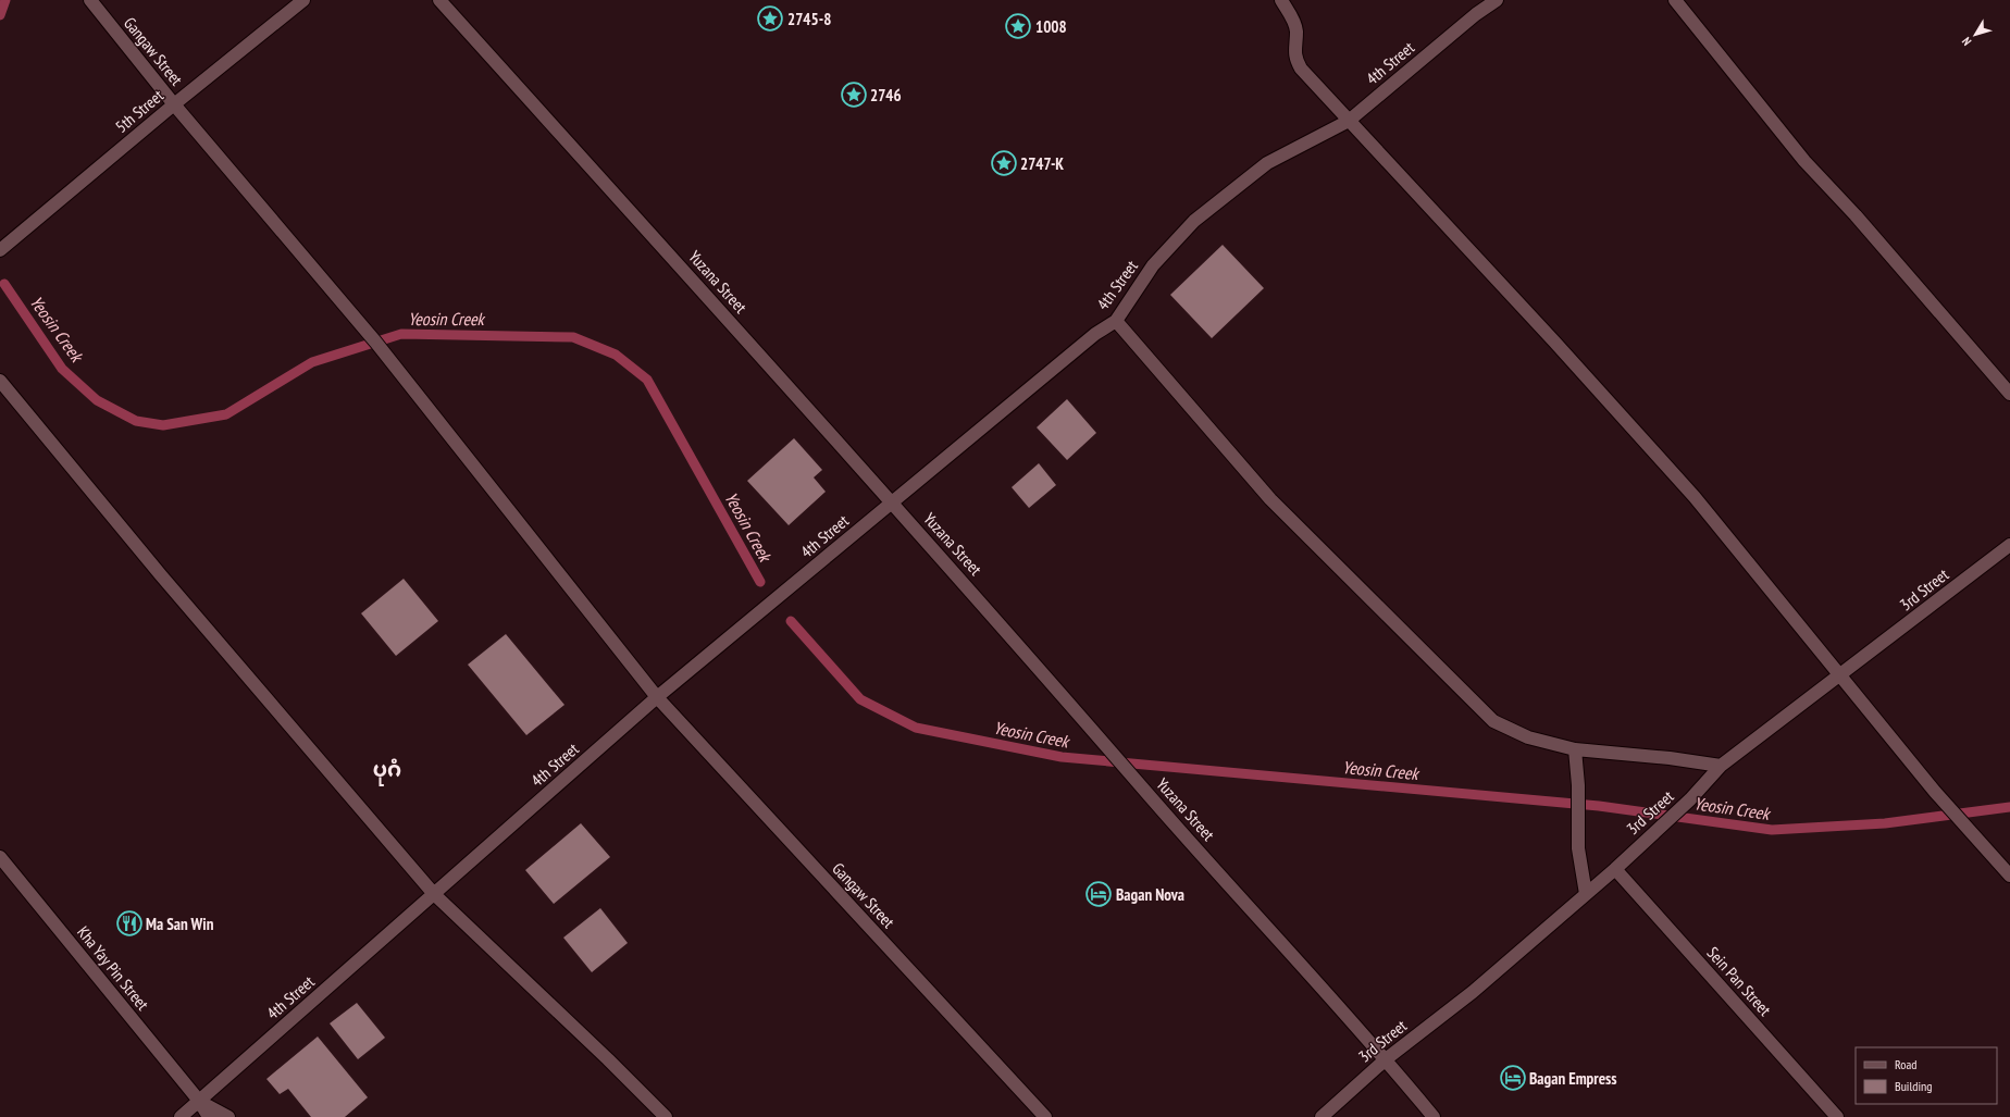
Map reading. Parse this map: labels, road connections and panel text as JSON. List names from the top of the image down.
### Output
{
  "streets": {
    "street": [
      "Gangaw Street",
      "4th Street",
      "5th Street",
      "Yuzana Street",
      "3rd Street",
      "Kha Yay Pin Street",
      "Sein Pan Street"
    ]
  },
  "crossings": [
    ["Gangaw Street", "4th Street"],
    ["Gangaw Street", "5th Street"],
    ["4th Street", "Yuzana Street"],
    ["4th Street", "Kha Yay Pin Street"],
    ["Yuzana Street", "3rd Street"],
    ["3rd Street", "Sein Pan Street"]
  ],
  "districts": ["ပုဂံ"],
  "water": ["Yeosin Creek"],
  "places": {
    "place": [
      "2745-8",
      "1008",
      "2746",
      "2747-K"
    ],
    "hotel": ["Bagan Nova", "Bagan Empress"],
    "restaurant": ["Ma San Win"]
  },
  "legend": ["Road", "Building"],
  "north": "bottom left"
}
